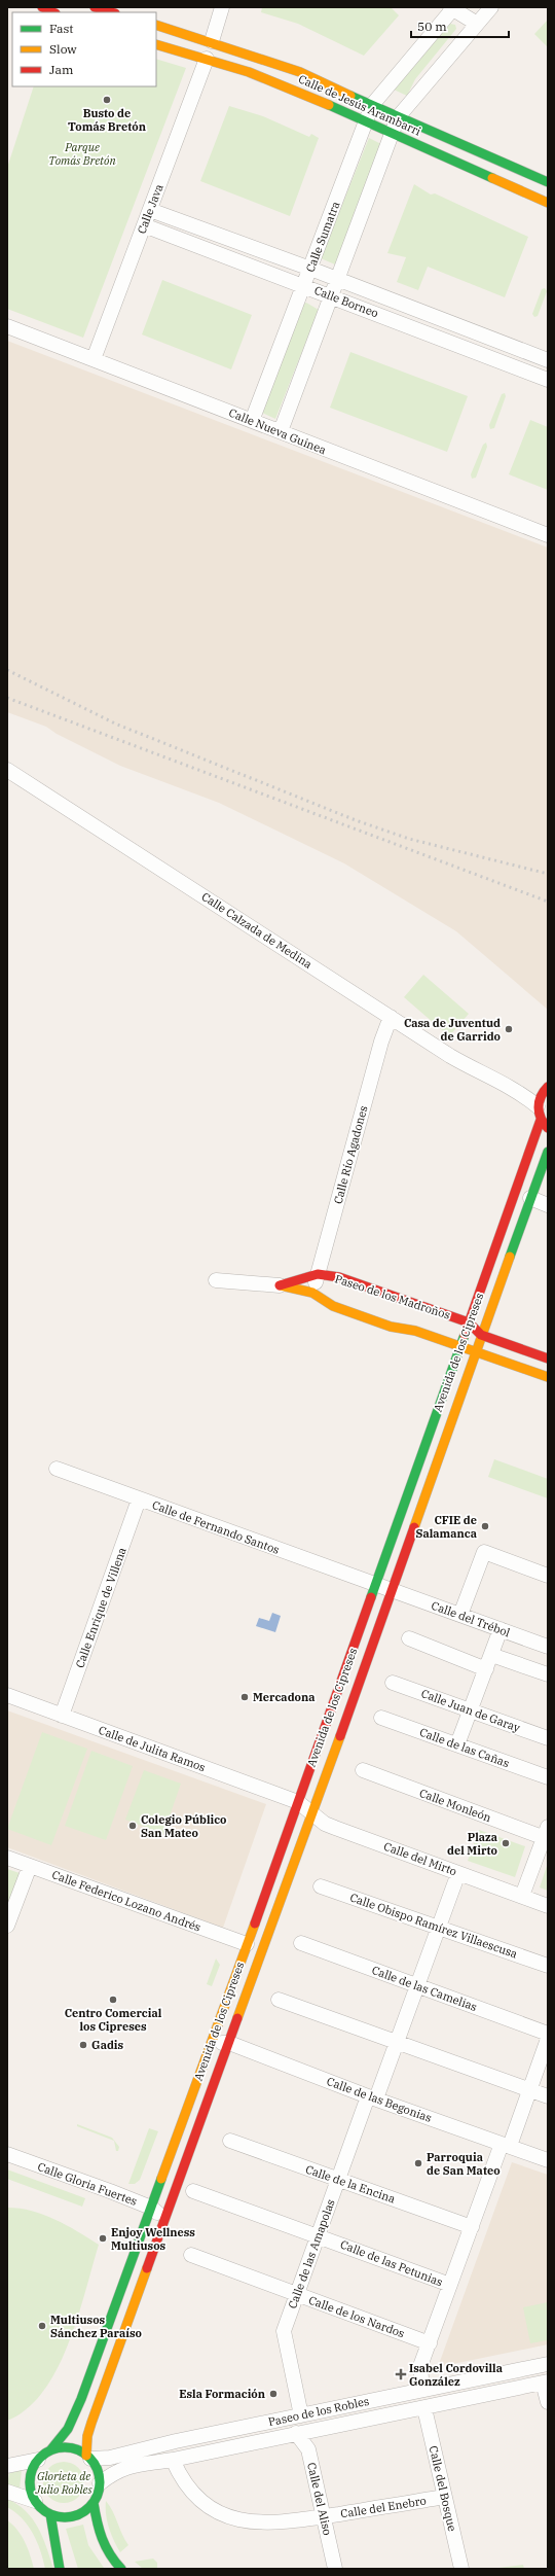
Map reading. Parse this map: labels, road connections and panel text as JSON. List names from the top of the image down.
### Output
{
  "streets": {
    "main road": ["Calle de Jesús Arambarri", "Paseo de los Madroños", "Avenida de los Cipreses"],
    "street": [
      "Calle Java",
      "Calle Sumatra",
      "Calle Borneo",
      "Calle Nueva Guinea",
      "Calle Calzada de Medina",
      "Calle Río Agadones",
      "Calle de Fernando Santos",
      "Calle Enrique de Villena",
      "Calle del Trébol",
      "Calle Juan de Garay",
      "Calle de las Cañas",
      "Calle de Julita Ramos",
      "Calle Monleón",
      "Calle del Mirto",
      "Calle Federico Lozano Andrés",
      "Calle Obispo Ramírez Villaescusa",
      "Calle de las Camelias",
      "Calle de las Begonias",
      "Calle Gloria Fuertes",
      "Calle de la Encina",
      "Calle de las Amapolas",
      "Calle de las Petunias",
      "Calle de los Nardos",
      "Paseo de los Robles",
      "Calle del Bosque",
      "Calle del Aliso",
      "Calle del Enebro"
    ]
  },
  "crossings": [
    ["Calle de Jesús Arambarri", "Calle Java"],
    ["Calle de Jesús Arambarri", "Calle Sumatra"],
    ["Calle Java", "Calle Borneo"],
    ["Calle Java", "Calle Nueva Guinea"],
    ["Calle Sumatra", "Calle Borneo"],
    ["Calle Sumatra", "Calle Nueva Guinea"],
    ["Calle Calzada de Medina", "Calle Río Agadones"],
    ["Calle Calzada de Medina", "Avenida de los Cipreses"],
    ["Calle Río Agadones", "Paseo de los Madroños"],
    ["Paseo de los Madroños", "Avenida de los Cipreses"],
    ["Avenida de los Cipreses", "Calle de Fernando Santos"],
    ["Avenida de los Cipreses", "Calle del Trébol"],
    ["Avenida de los Cipreses", "Calle de Julita Ramos"],
    ["Avenida de los Cipreses", "Calle del Mirto"],
    ["Avenida de los Cipreses", "Calle Federico Lozano Andrés"],
    ["Avenida de los Cipreses", "Calle de las Begonias"],
    ["Avenida de los Cipreses", "Calle Gloria Fuertes"],
    ["Avenida de los Cipreses", "Paseo de los Robles"],
    ["Calle de Fernando Santos", "Calle Enrique de Villena"],
    ["Calle Enrique de Villena", "Calle de Julita Ramos"],
    ["Calle de Julita Ramos", "Calle del Mirto"],
    ["Calle del Mirto", "Calle de las Amapolas"],
    ["Calle Obispo Ramírez Villaescusa", "Calle de las Amapolas"],
    ["Calle de las Camelias", "Calle de las Amapolas"],
    ["Calle de las Begonias", "Calle de las Amapolas"],
    ["Calle de la Encina", "Calle de las Amapolas"],
    ["Calle de las Amapolas", "Calle de las Petunias"],
    ["Calle de las Amapolas", "Calle de los Nardos"],
    ["Calle de las Amapolas", "Paseo de los Robles"],
    ["Paseo de los Robles", "Calle del Bosque"],
    ["Paseo de los Robles", "Calle del Aliso"],
    ["Paseo de los Robles", "Calle del Enebro"],
    ["Calle del Bosque", "Calle del Enebro"],
    ["Calle del Aliso", "Calle del Enebro"]
  ],
  "parks": ["Parque Tomás Bretón", "Glorieta de Julio Robles"],
  "places": {
    "other": [
      "Busto de Tomás Bretón",
      "Casa de Juventud de Garrido",
      "CFIE de Salamanca",
      "Mercadona",
      "Colegio Público San Mateo",
      "Plaza del Mirto",
      "Centro Comercial los Cipreses",
      "Gadis",
      "Parroquia de San Mateo",
      "Enjoy Wellness Multiusos",
      "Multiusos Sánchez Paraíso",
      "Esla Formación"
    ],
    "health": ["Isabel Cordovilla González"]
  },
  "legend": ["Fast", "Slow", "Jam"],
  "scale_bar": "50 m"
}
